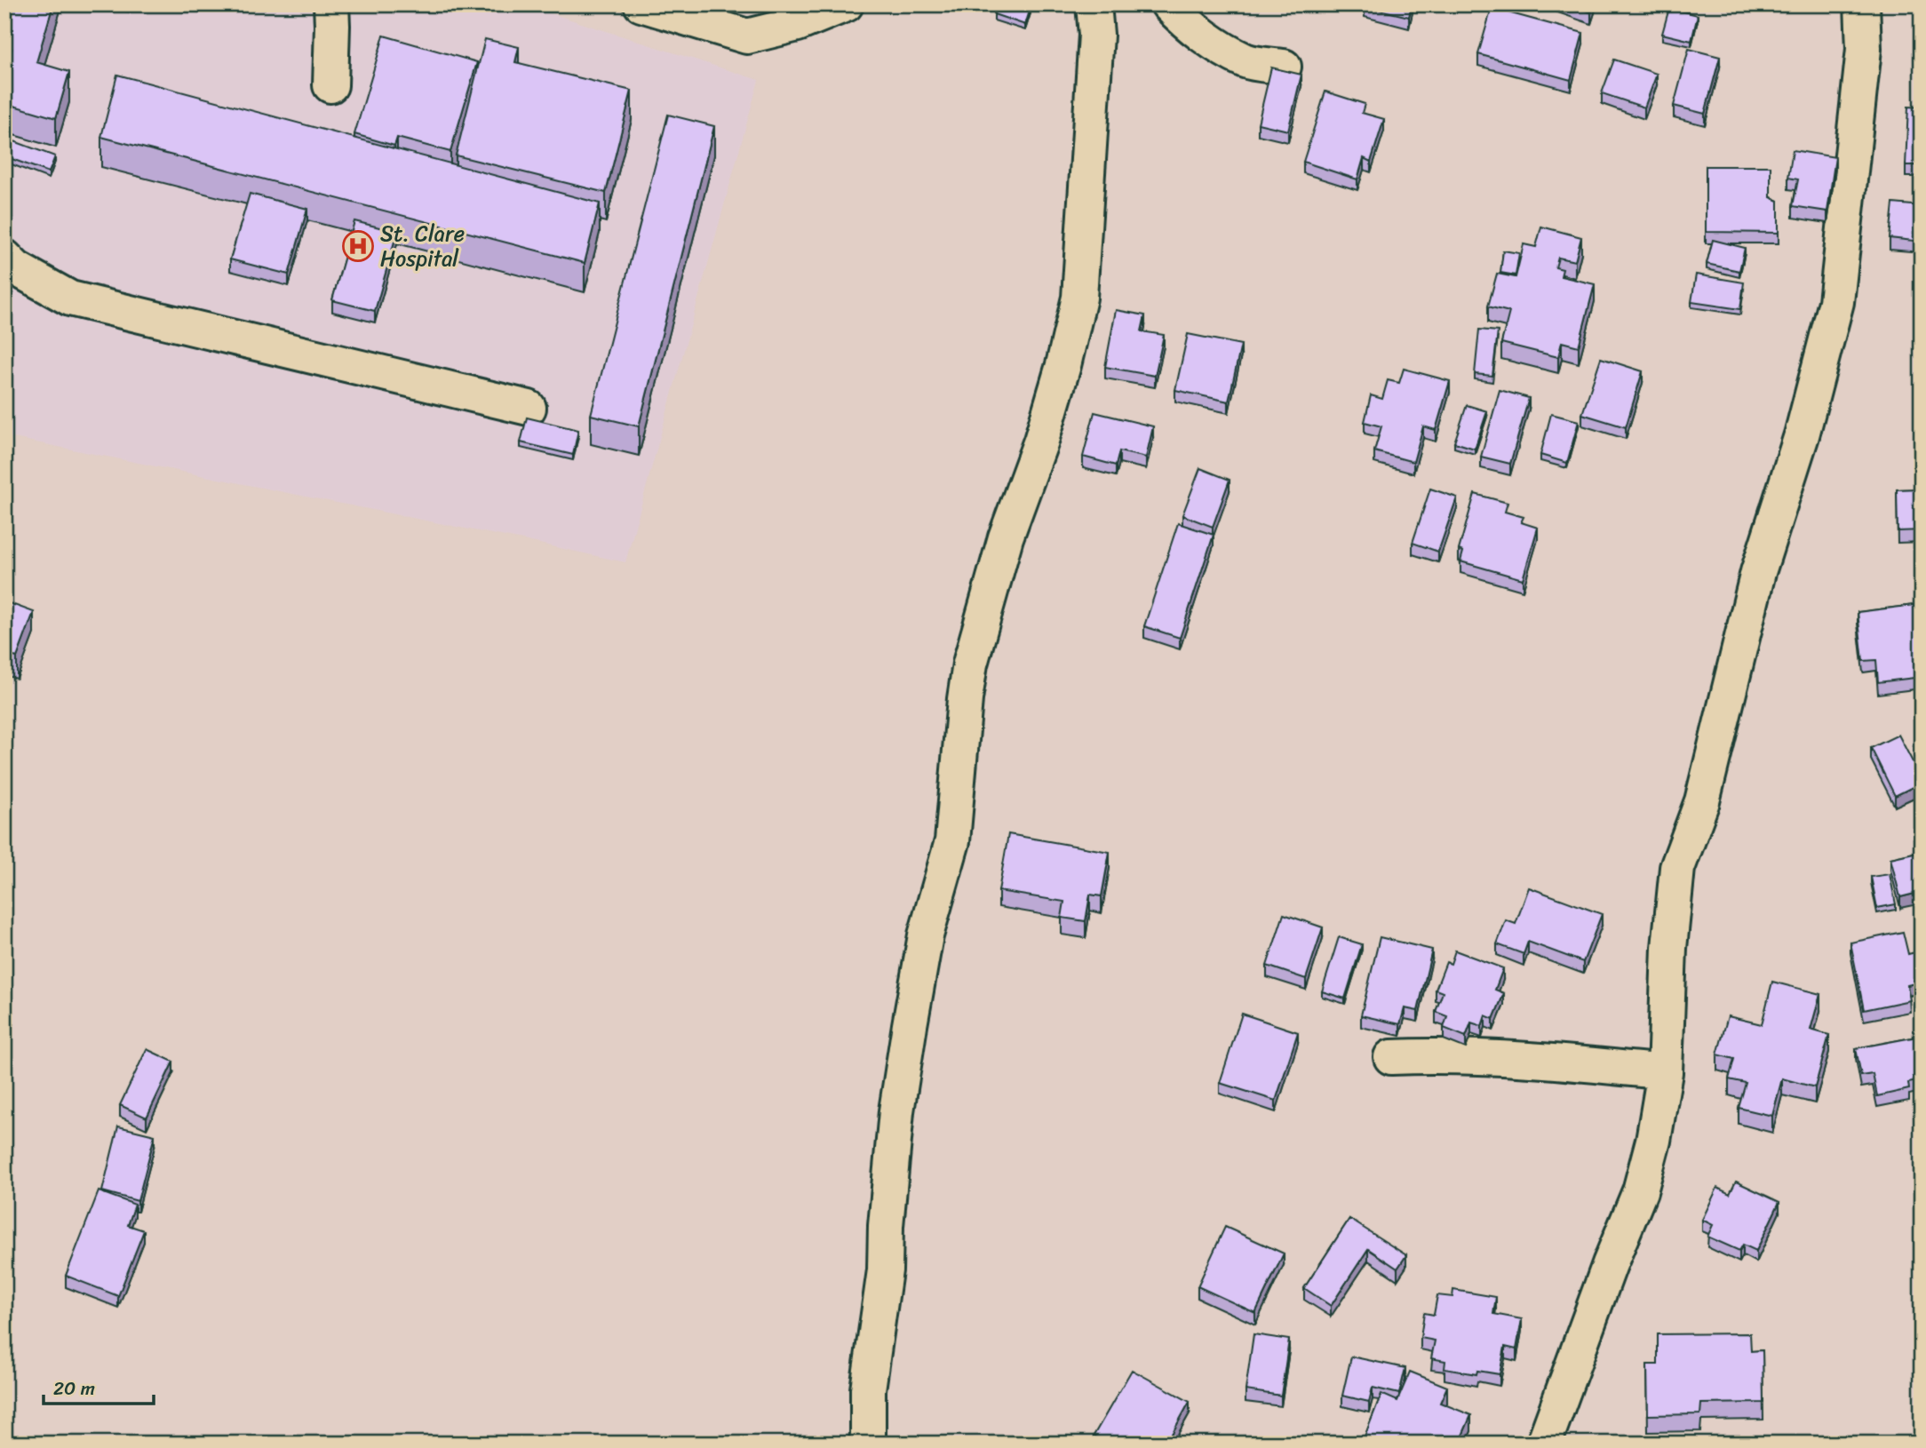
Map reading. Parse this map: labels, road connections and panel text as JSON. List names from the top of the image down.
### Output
{
  "places": {
    "hospital": ["St. Clare Hospital"]
  },
  "scale_bar": "20 m"
}
